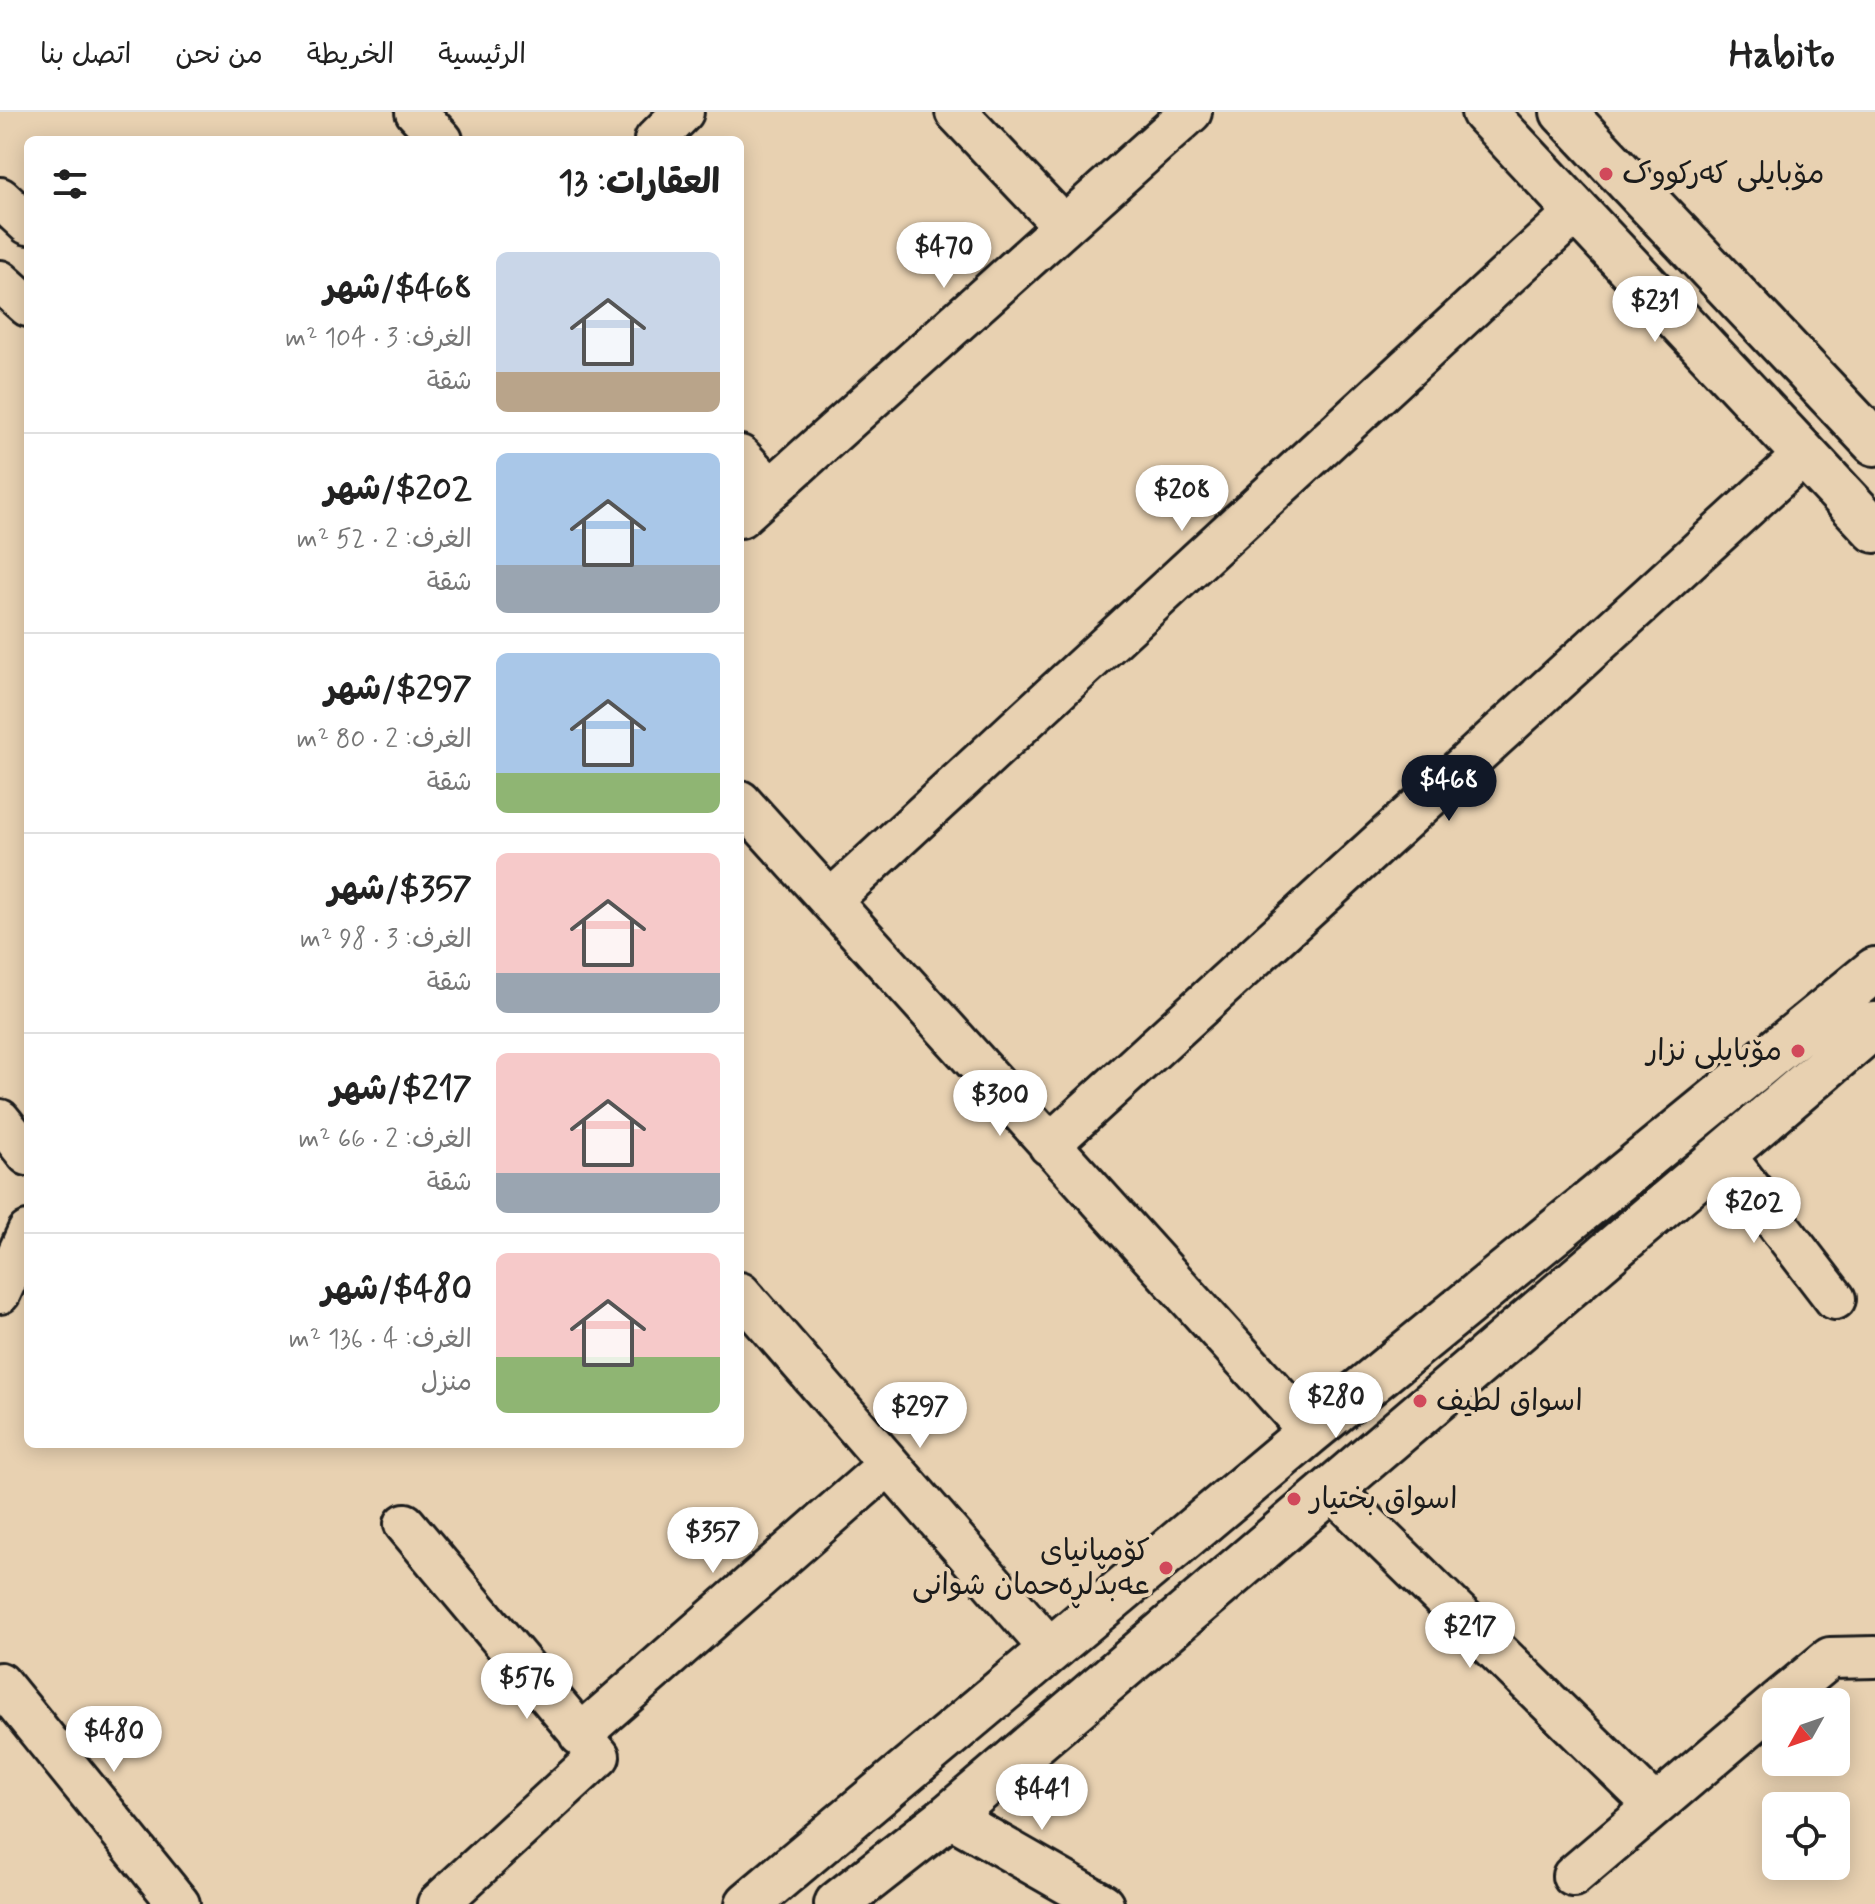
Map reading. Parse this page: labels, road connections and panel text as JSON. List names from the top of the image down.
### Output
{
  "places": [
    "مۆبایلی کەرکووک",
    "مۆبایلی نزار",
    "اسواق لطيف",
    "اسواق بختيار",
    "کۆمپانیای عەبدلڕەحمان شوانی"
  ],
  "north": "bottom left",
  "page": {
    "header": "Habito",
    "nav": [
      "الرئيسية",
      "الخريطة",
      "من نحن",
      "اتصل بنا"
    ],
    "heading": "العقارات: 13",
    "price": [
      "$470",
      "$231",
      "$208",
      "$468",
      "$300",
      "$202",
      "$280",
      "$297",
      "$357",
      "$217",
      "$576",
      "$480",
      "$441"
    ],
    "list": [
      {
        "name": "$468/شهر",
        "note": "الغرف: 3 · 104 m² · شقة"
      },
      {
        "name": "$202/شهر",
        "note": "الغرف: 2 · 52 m² · شقة"
      },
      {
        "name": "$297/شهر",
        "note": "الغرف: 2 · 80 m² · شقة"
      },
      {
        "name": "$357/شهر",
        "note": "الغرف: 3 · 98 m² · شقة"
      },
      {
        "name": "$217/شهر",
        "note": "الغرف: 2 · 66 m² · شقة"
      },
      {
        "name": "$480/شهر",
        "note": "الغرف: 4 · 136 m² · منزل"
      }
    ]
  }
}
